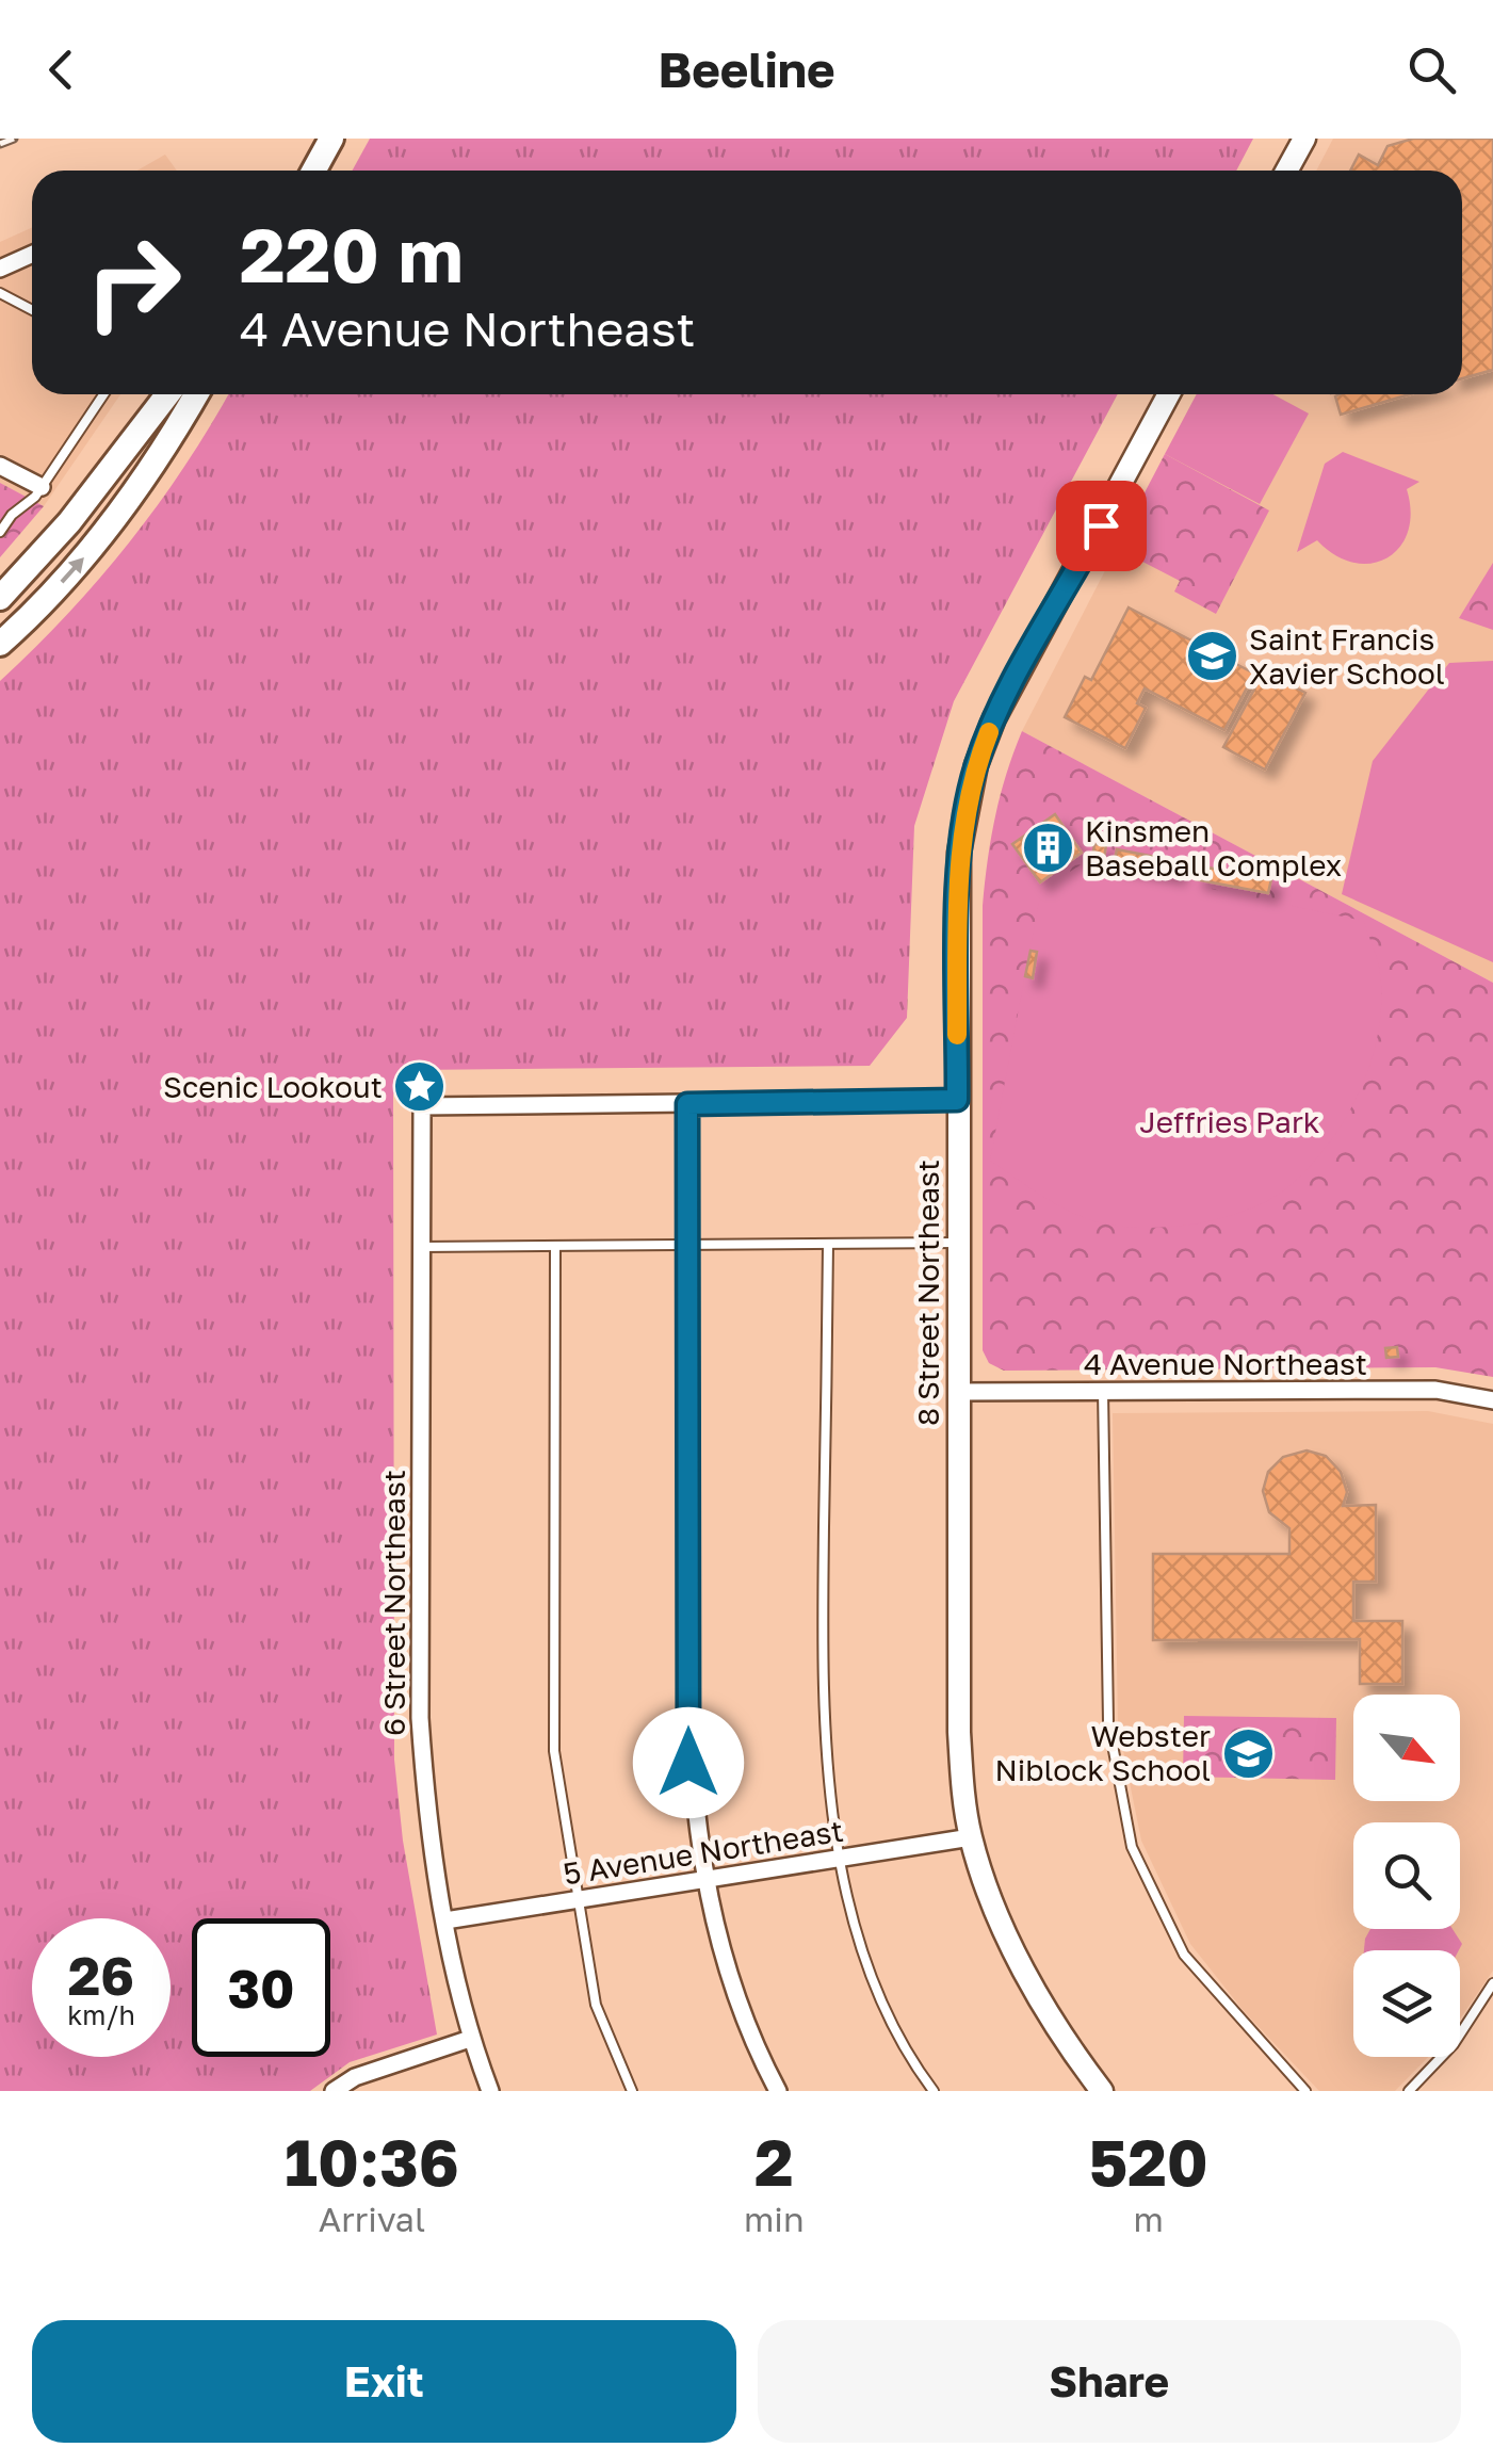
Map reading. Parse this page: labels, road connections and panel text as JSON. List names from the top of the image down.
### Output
{
  "streets": {
    "street": [
      "8 Street Northeast",
      "4 Avenue Northeast",
      "6 Street Northeast",
      "5 Avenue Northeast"
    ]
  },
  "crossings": [
    ["8 Street Northeast", "4 Avenue Northeast"],
    ["8 Street Northeast", "5 Avenue Northeast"],
    ["6 Street Northeast", "5 Avenue Northeast"]
  ],
  "parks": ["Jeffries Park"],
  "places": {
    "school or university": ["Saint Francis Xavier School", "Webster Niblock School"],
    "building": ["Kinsmen Baseball Complex"],
    "place": ["Scenic Lookout"]
  },
  "north": "bottom right",
  "page": {
    "header": "Beeline",
    "turn": ["220 m", "4 Avenue Northeast"],
    "speed": "26 km/h",
    "limit": "30",
    "eta": [
      "10:36",
      "Arrival",
      "2",
      "min",
      "520",
      "m"
    ],
    "buttons": ["Exit", "Share"]
  }
}
